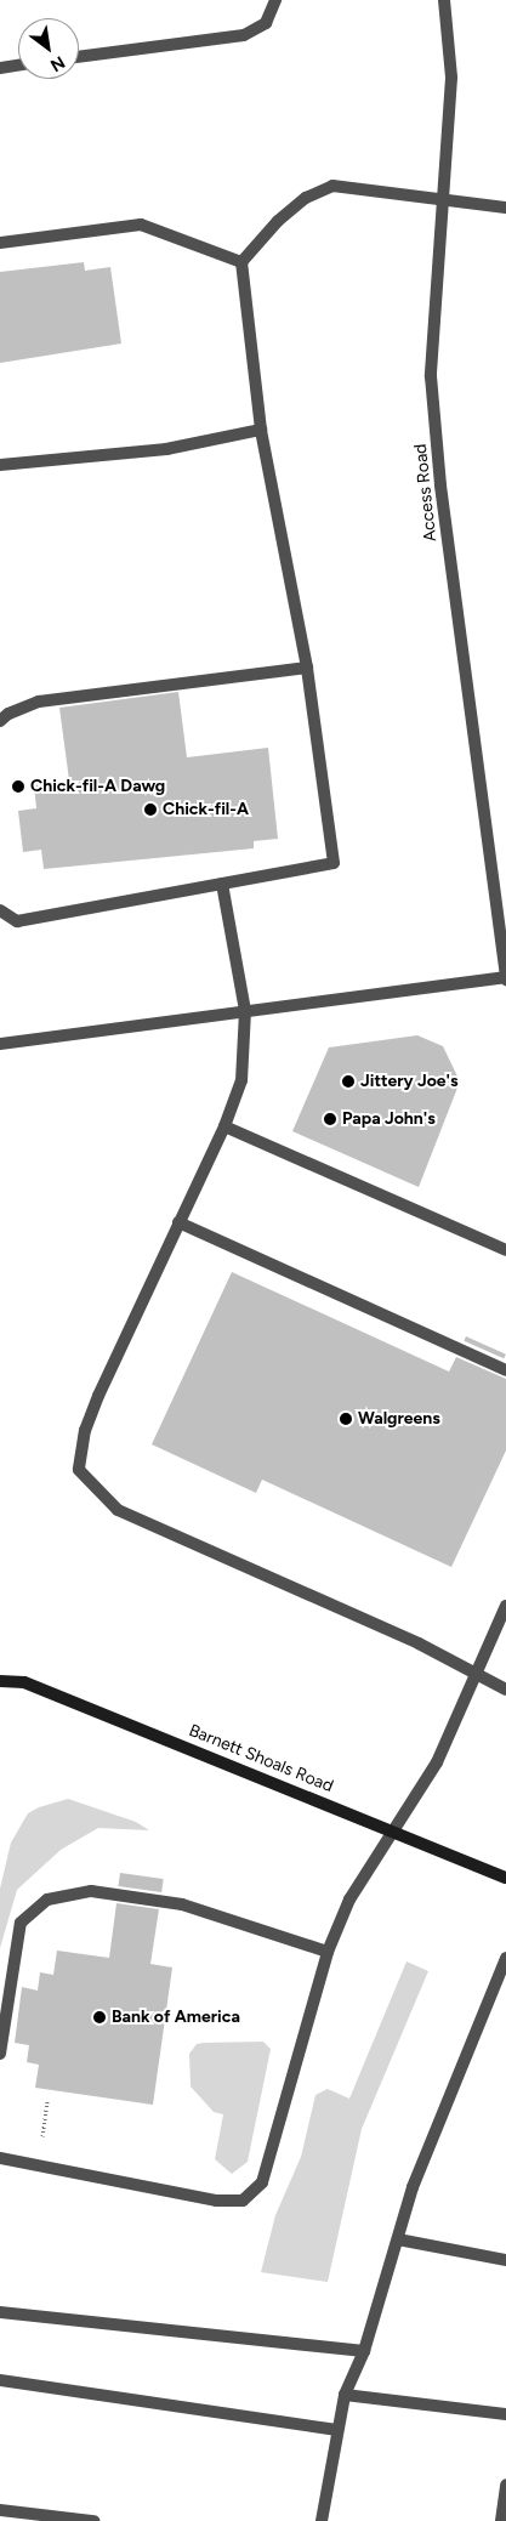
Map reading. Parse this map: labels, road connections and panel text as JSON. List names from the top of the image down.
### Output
{
  "streets": {
    "main road": ["Barnett Shoals Road"],
    "street": ["Access Road"]
  },
  "places": [
    "Chick-fil-A Dawg",
    "Chick-fil-A",
    "Jittery Joe's",
    "Papa John's",
    "Walgreens",
    "Bank of America"
  ],
  "north": "bottom right"
}
